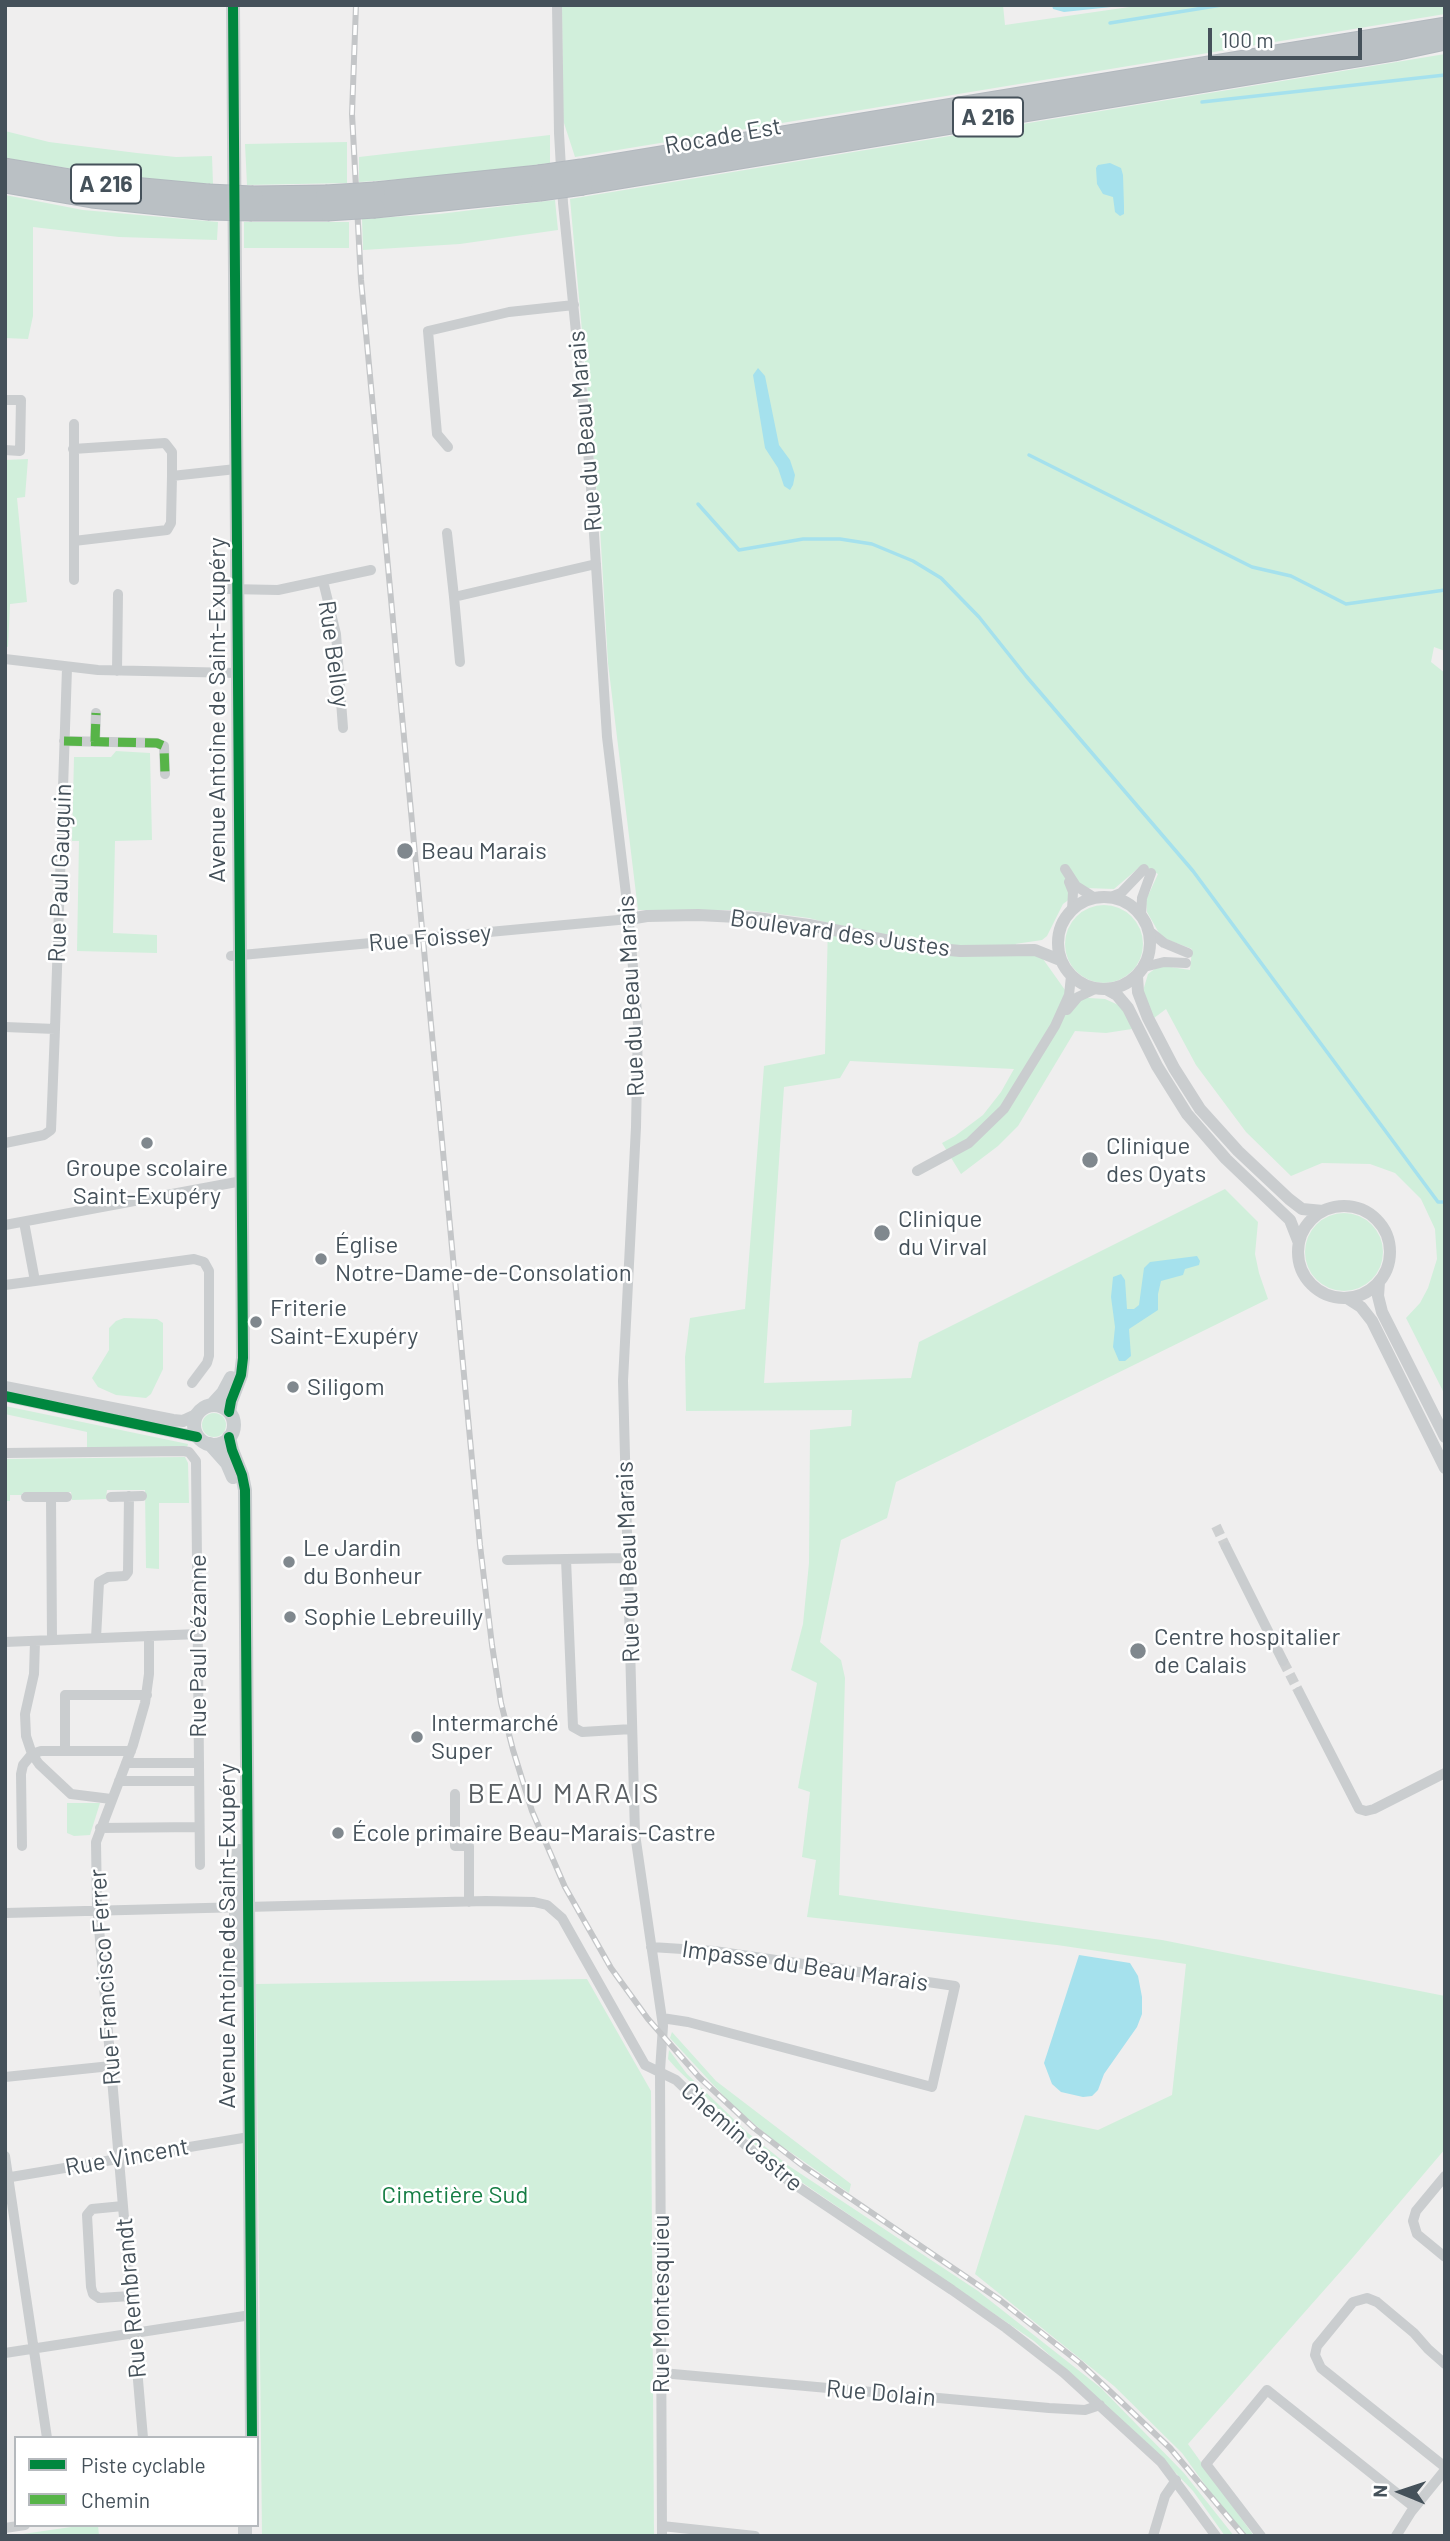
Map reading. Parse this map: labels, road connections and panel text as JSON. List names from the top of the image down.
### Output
{
  "streets": {
    "highway": ["A 216", "Rocade Est"],
    "main road": ["Avenue Antoine de Saint-Exupéry"],
    "street": [
      "Rue du Beau Marais",
      "Rue Belloy",
      "Rue Paul Gauguin",
      "Boulevard des Justes",
      "Rue Foissey",
      "Rue Paul Cézanne",
      "Impasse du Beau Marais",
      "Rue Francisco Ferrer",
      "Chemin Castre",
      "Rue Vincent",
      "Rue Rembrandt",
      "Rue Montesquieu",
      "Rue Dolain"
    ]
  },
  "crossings": [
    ["Rue du Beau Marais", "Boulevard des Justes"],
    ["Rue du Beau Marais", "Rue Foissey"],
    ["Rue du Beau Marais", "Impasse du Beau Marais"],
    ["Rue du Beau Marais", "Chemin Castre"],
    ["Rue du Beau Marais", "Rue Montesquieu"],
    ["Avenue Antoine de Saint-Exupéry", "Rue Foissey"],
    ["Avenue Antoine de Saint-Exupéry", "Chemin Castre"],
    ["Avenue Antoine de Saint-Exupéry", "Rue Vincent"],
    ["Boulevard des Justes", "Rue Foissey"],
    ["Rue Francisco Ferrer", "Chemin Castre"],
    ["Rue Francisco Ferrer", "Rue Vincent"],
    ["Rue Francisco Ferrer", "Rue Rembrandt"],
    ["Chemin Castre", "Rue Montesquieu"],
    ["Chemin Castre", "Rue Dolain"],
    ["Rue Vincent", "Rue Rembrandt"],
    ["Rue Montesquieu", "Rue Dolain"]
  ],
  "districts": ["BEAU MARAIS"],
  "parks": ["Cimetière Sud"],
  "places": [
    "Beau Marais",
    "Groupe scolaire Saint-Exupéry",
    "Clinique des Oyats",
    "Clinique du Virval",
    "Église Notre-Dame-de-Consolation",
    "Friterie Saint-Exupéry",
    "Siligom",
    "Le Jardin du Bonheur",
    "Sophie Lebreuilly",
    "Centre hospitalier de Calais",
    "Intermarché Super",
    "École primaire Beau-Marais-Castre"
  ],
  "legend": ["Piste cyclable", "Chemin"],
  "scale_bar": "100 m",
  "north": "left"
}
